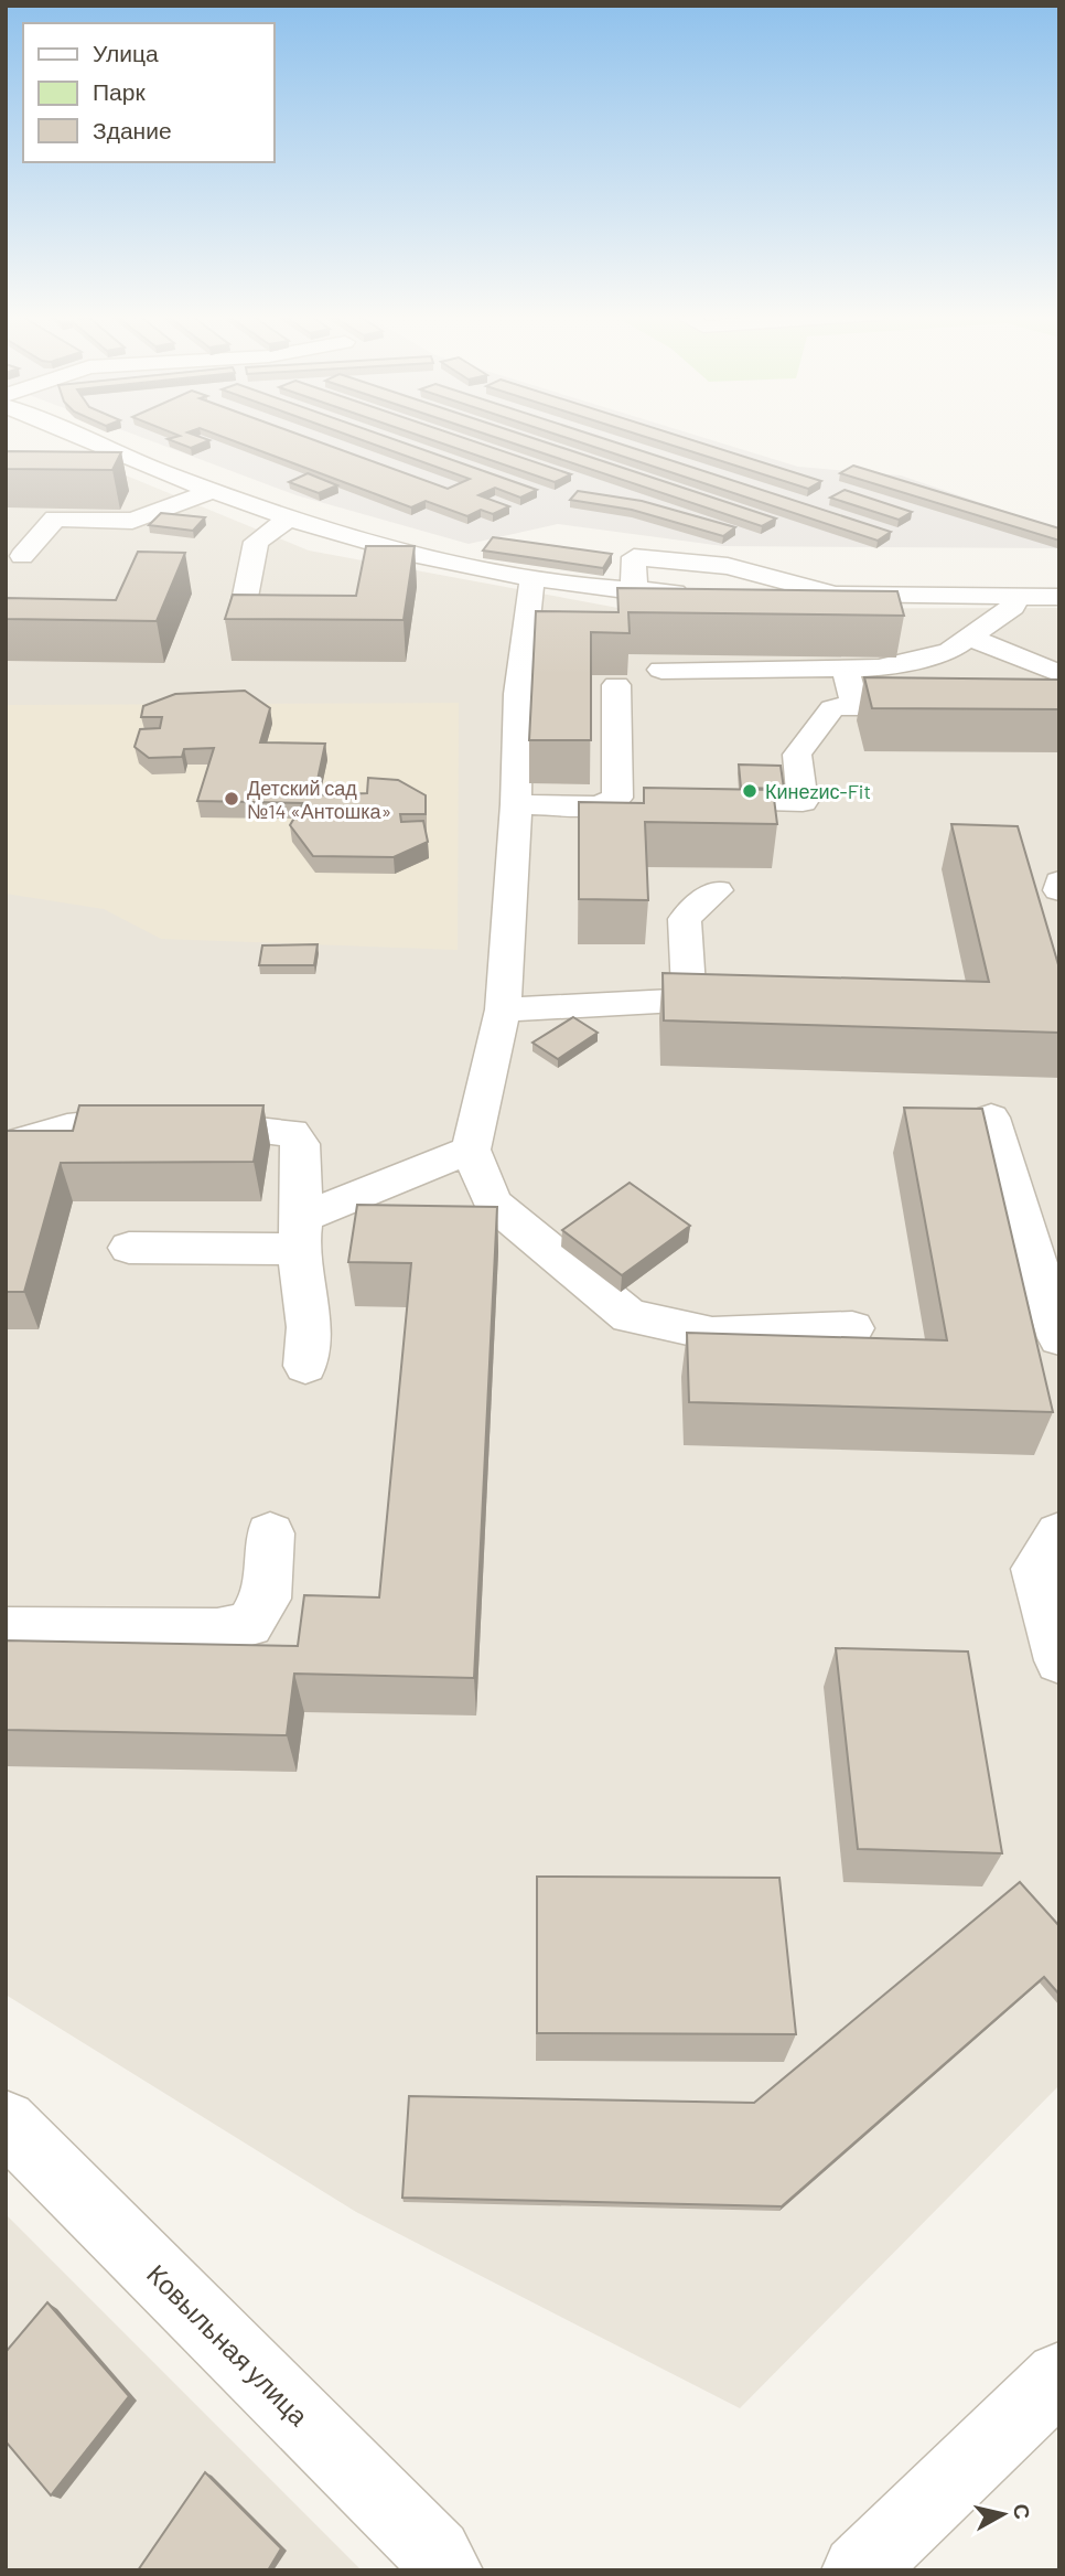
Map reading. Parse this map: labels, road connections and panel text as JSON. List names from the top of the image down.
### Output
{
  "streets": {
    "street": ["Ковыльная улица"]
  },
  "places": ["Кинеzис-Fit", "Детский сад №14 «Антошка»"],
  "legend": ["Улица", "Парк", "Здание"],
  "north": "right"
}
